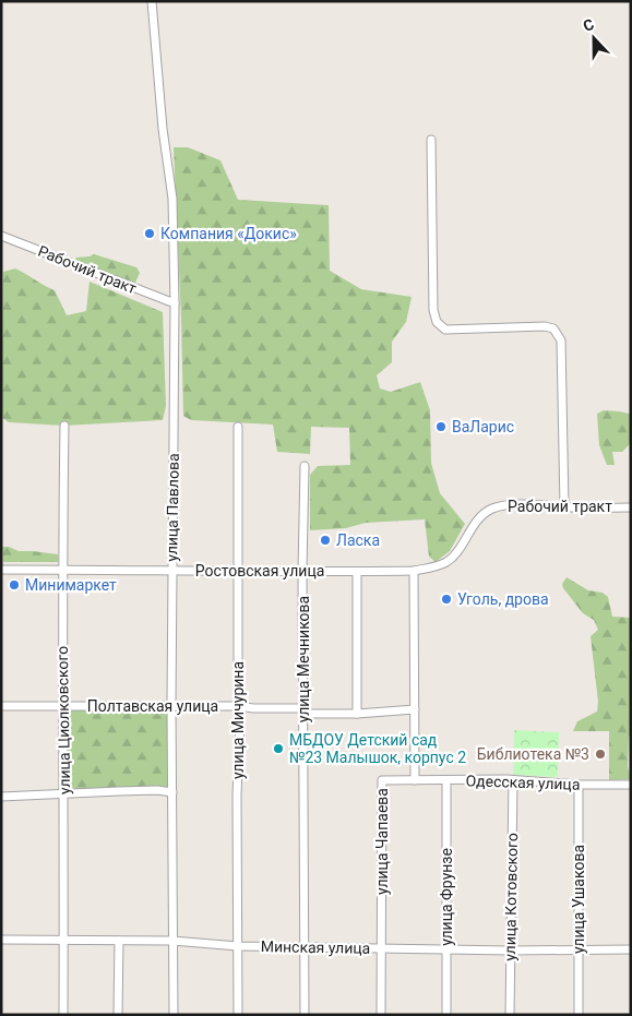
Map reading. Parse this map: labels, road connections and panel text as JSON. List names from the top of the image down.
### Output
{
  "streets": {
    "street": [
      "Рабочий тракт",
      "улица Павлова",
      "Ростовская улица",
      "улица Мечникова",
      "Полтавская улица",
      "улица Циолковского",
      "улица Мичурина",
      "Одесская улица",
      "улица Чапаева",
      "улица Фрунзе",
      "улица Котовского",
      "улица Ушакова",
      "Минская улица"
    ]
  },
  "crossings": [
    ["Рабочий тракт", "улица Павлова"],
    ["Рабочий тракт", "Ростовская улица"],
    ["улица Павлова", "Ростовская улица"],
    ["улица Павлова", "Полтавская улица"],
    ["улица Павлова", "Минская улица"],
    ["Ростовская улица", "улица Мечникова"],
    ["Ростовская улица", "улица Циолковского"],
    ["Ростовская улица", "улица Мичурина"],
    ["улица Мечникова", "Полтавская улица"],
    ["улица Мечникова", "Минская улица"],
    ["Полтавская улица", "улица Циолковского"],
    ["Полтавская улица", "улица Мичурина"],
    ["улица Циолковского", "Минская улица"],
    ["улица Мичурина", "Минская улица"],
    ["Одесская улица", "улица Чапаева"],
    ["Одесская улица", "улица Фрунзе"],
    ["Одесская улица", "улица Котовского"],
    ["Одесская улица", "улица Ушакова"],
    ["улица Чапаева", "Минская улица"],
    ["улица Фрунзе", "Минская улица"],
    ["улица Котовского", "Минская улица"],
    ["улица Ушакова", "Минская улица"]
  ],
  "places": [
    "Компания «Докис»",
    "ВаЛарис",
    "Ласка",
    "Минимаркет",
    "Уголь, дрова",
    "МБДОУ Детский сад №23 Малышок, корпус 2",
    "Библиотека №3"
  ],
  "north": "top"
}
